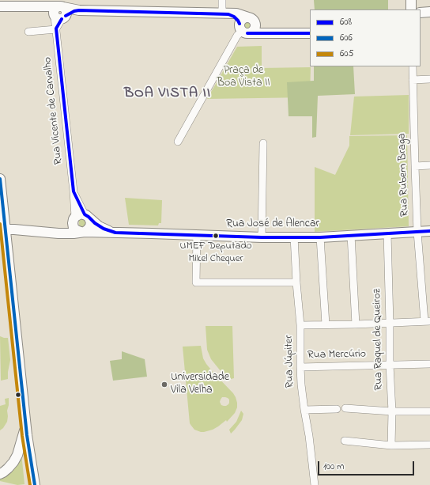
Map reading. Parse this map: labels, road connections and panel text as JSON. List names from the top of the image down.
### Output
{
  "streets": {
    "street": [
      "Rua Vicente de Carvalho",
      "Rua Rubem Braga",
      "Rua José de Alencar",
      "Rua Raquel de Queiroz",
      "Rua Mercúrio",
      "Rua Júpiter"
    ]
  },
  "crossings": [
    ["Rua Vicente de Carvalho", "Rua José de Alencar"],
    ["Rua Rubem Braga", "Rua José de Alencar"],
    ["Rua José de Alencar", "Rua Raquel de Queiroz"],
    ["Rua José de Alencar", "Rua Júpiter"],
    ["Rua Raquel de Queiroz", "Rua Mercúrio"],
    ["Rua Mercúrio", "Rua Júpiter"]
  ],
  "districts": ["BOA VISTA II"],
  "parks": ["Praça de Boa Vista II"],
  "places": ["UMEF Deputado Mikel Chequer", "Universidade Vila Velha"],
  "lines": ["transit line 608", "transit line 606", "transit line 605"],
  "legend": ["608", "606", "605"],
  "scale_bar": "100 m"
}
